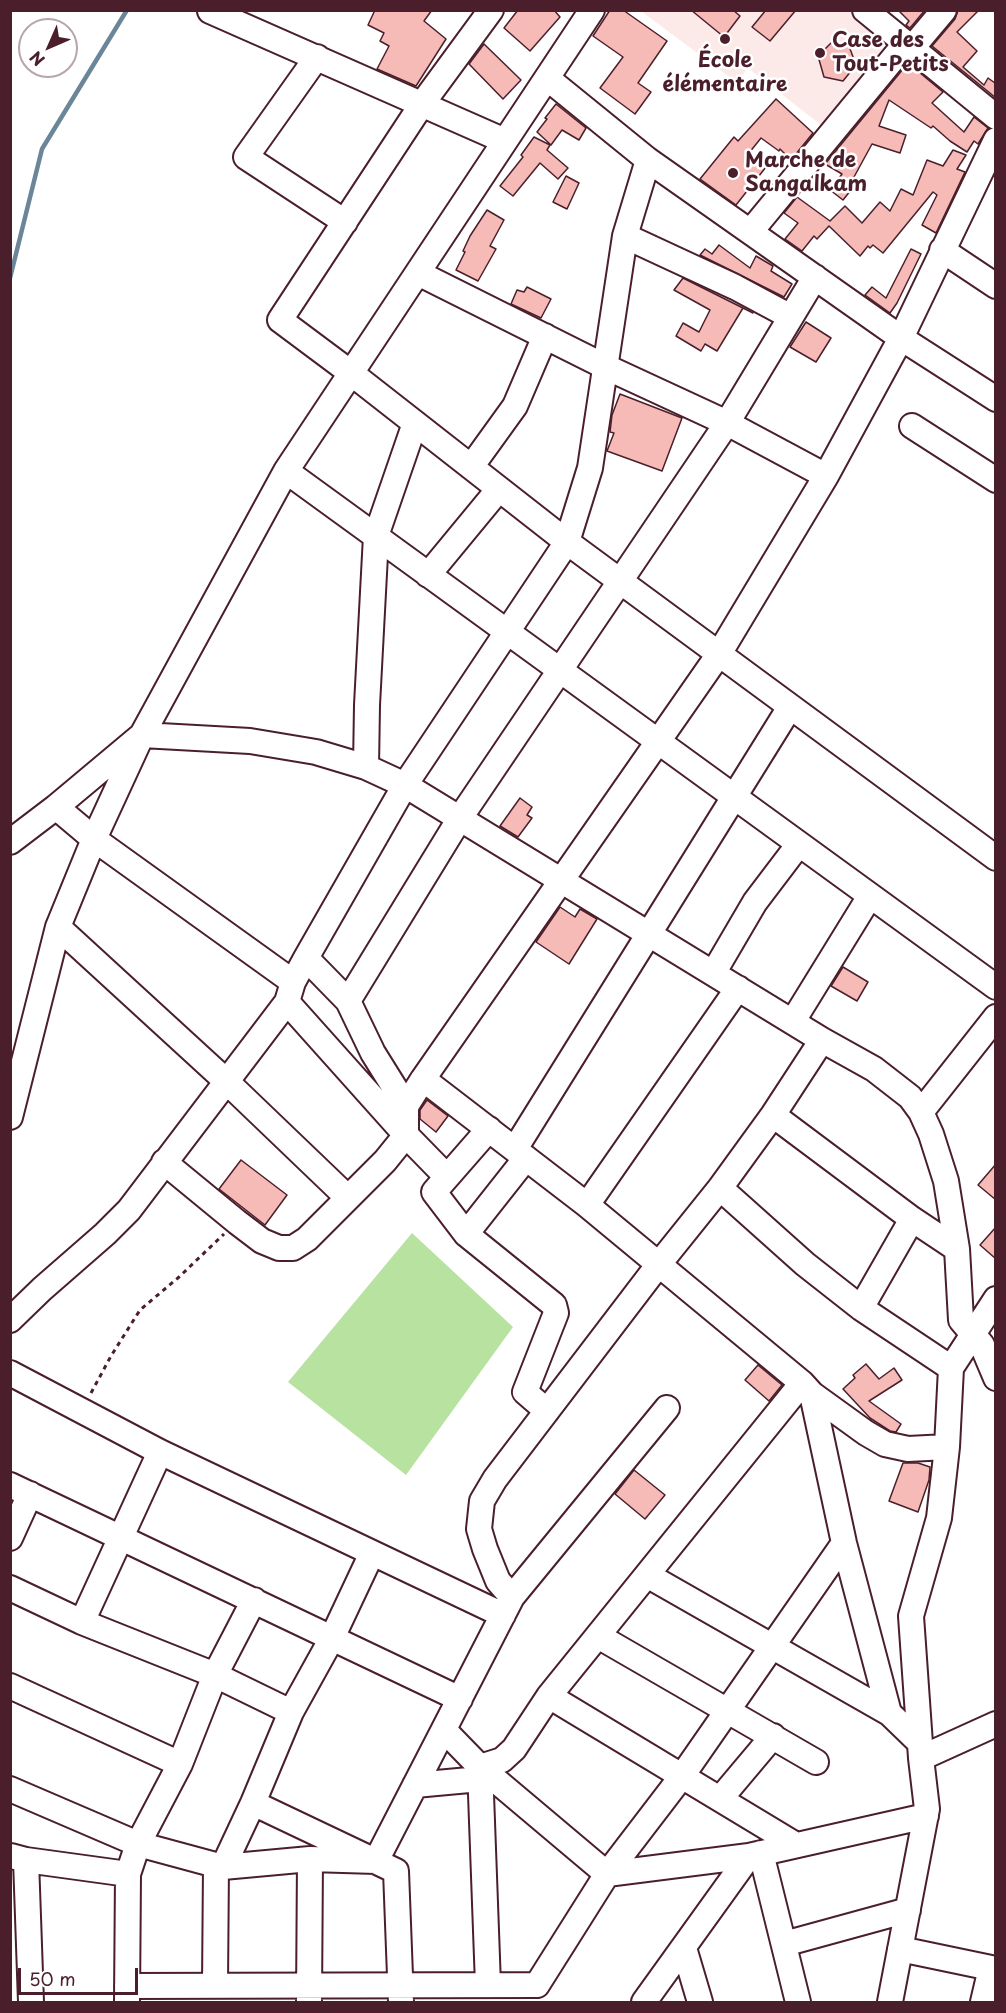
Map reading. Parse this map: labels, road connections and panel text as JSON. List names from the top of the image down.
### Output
{
  "places": ["École élémentaire", "Case des Tout-Petits", "Marche de Sangalkam"],
  "scale_bar": "50 m",
  "north": "bottom left"
}
